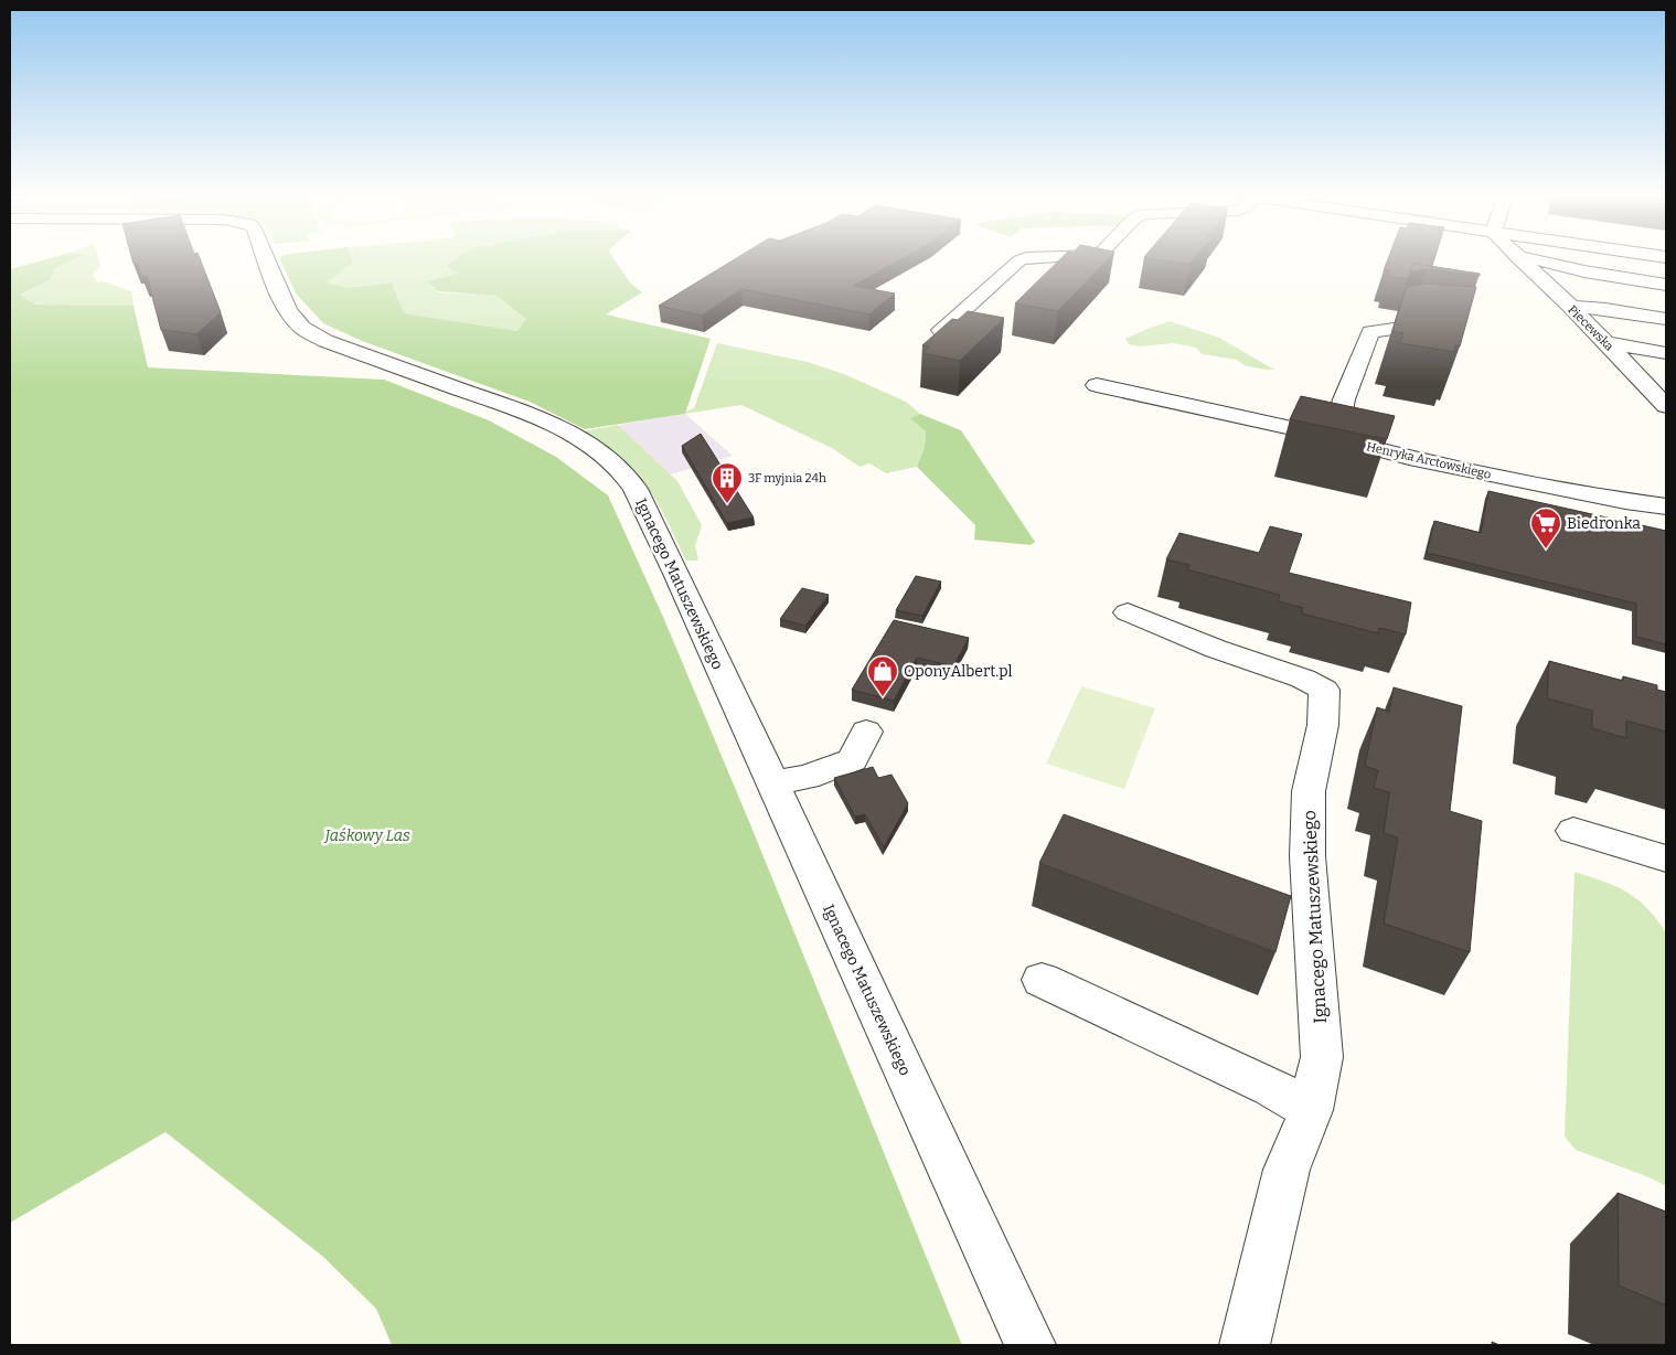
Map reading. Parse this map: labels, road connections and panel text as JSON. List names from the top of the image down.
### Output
{
  "streets": {
    "street": ["Piecewska", "Henryka Arctowskiego", "Ignacego Matuszewskiego"]
  },
  "parks": ["Jaśkowy Las"],
  "places": {
    "building": ["3F myjnia 24h"],
    "supermarket": ["Biedronka"],
    "shop": ["OponyAlbert.pl"]
  }
}
